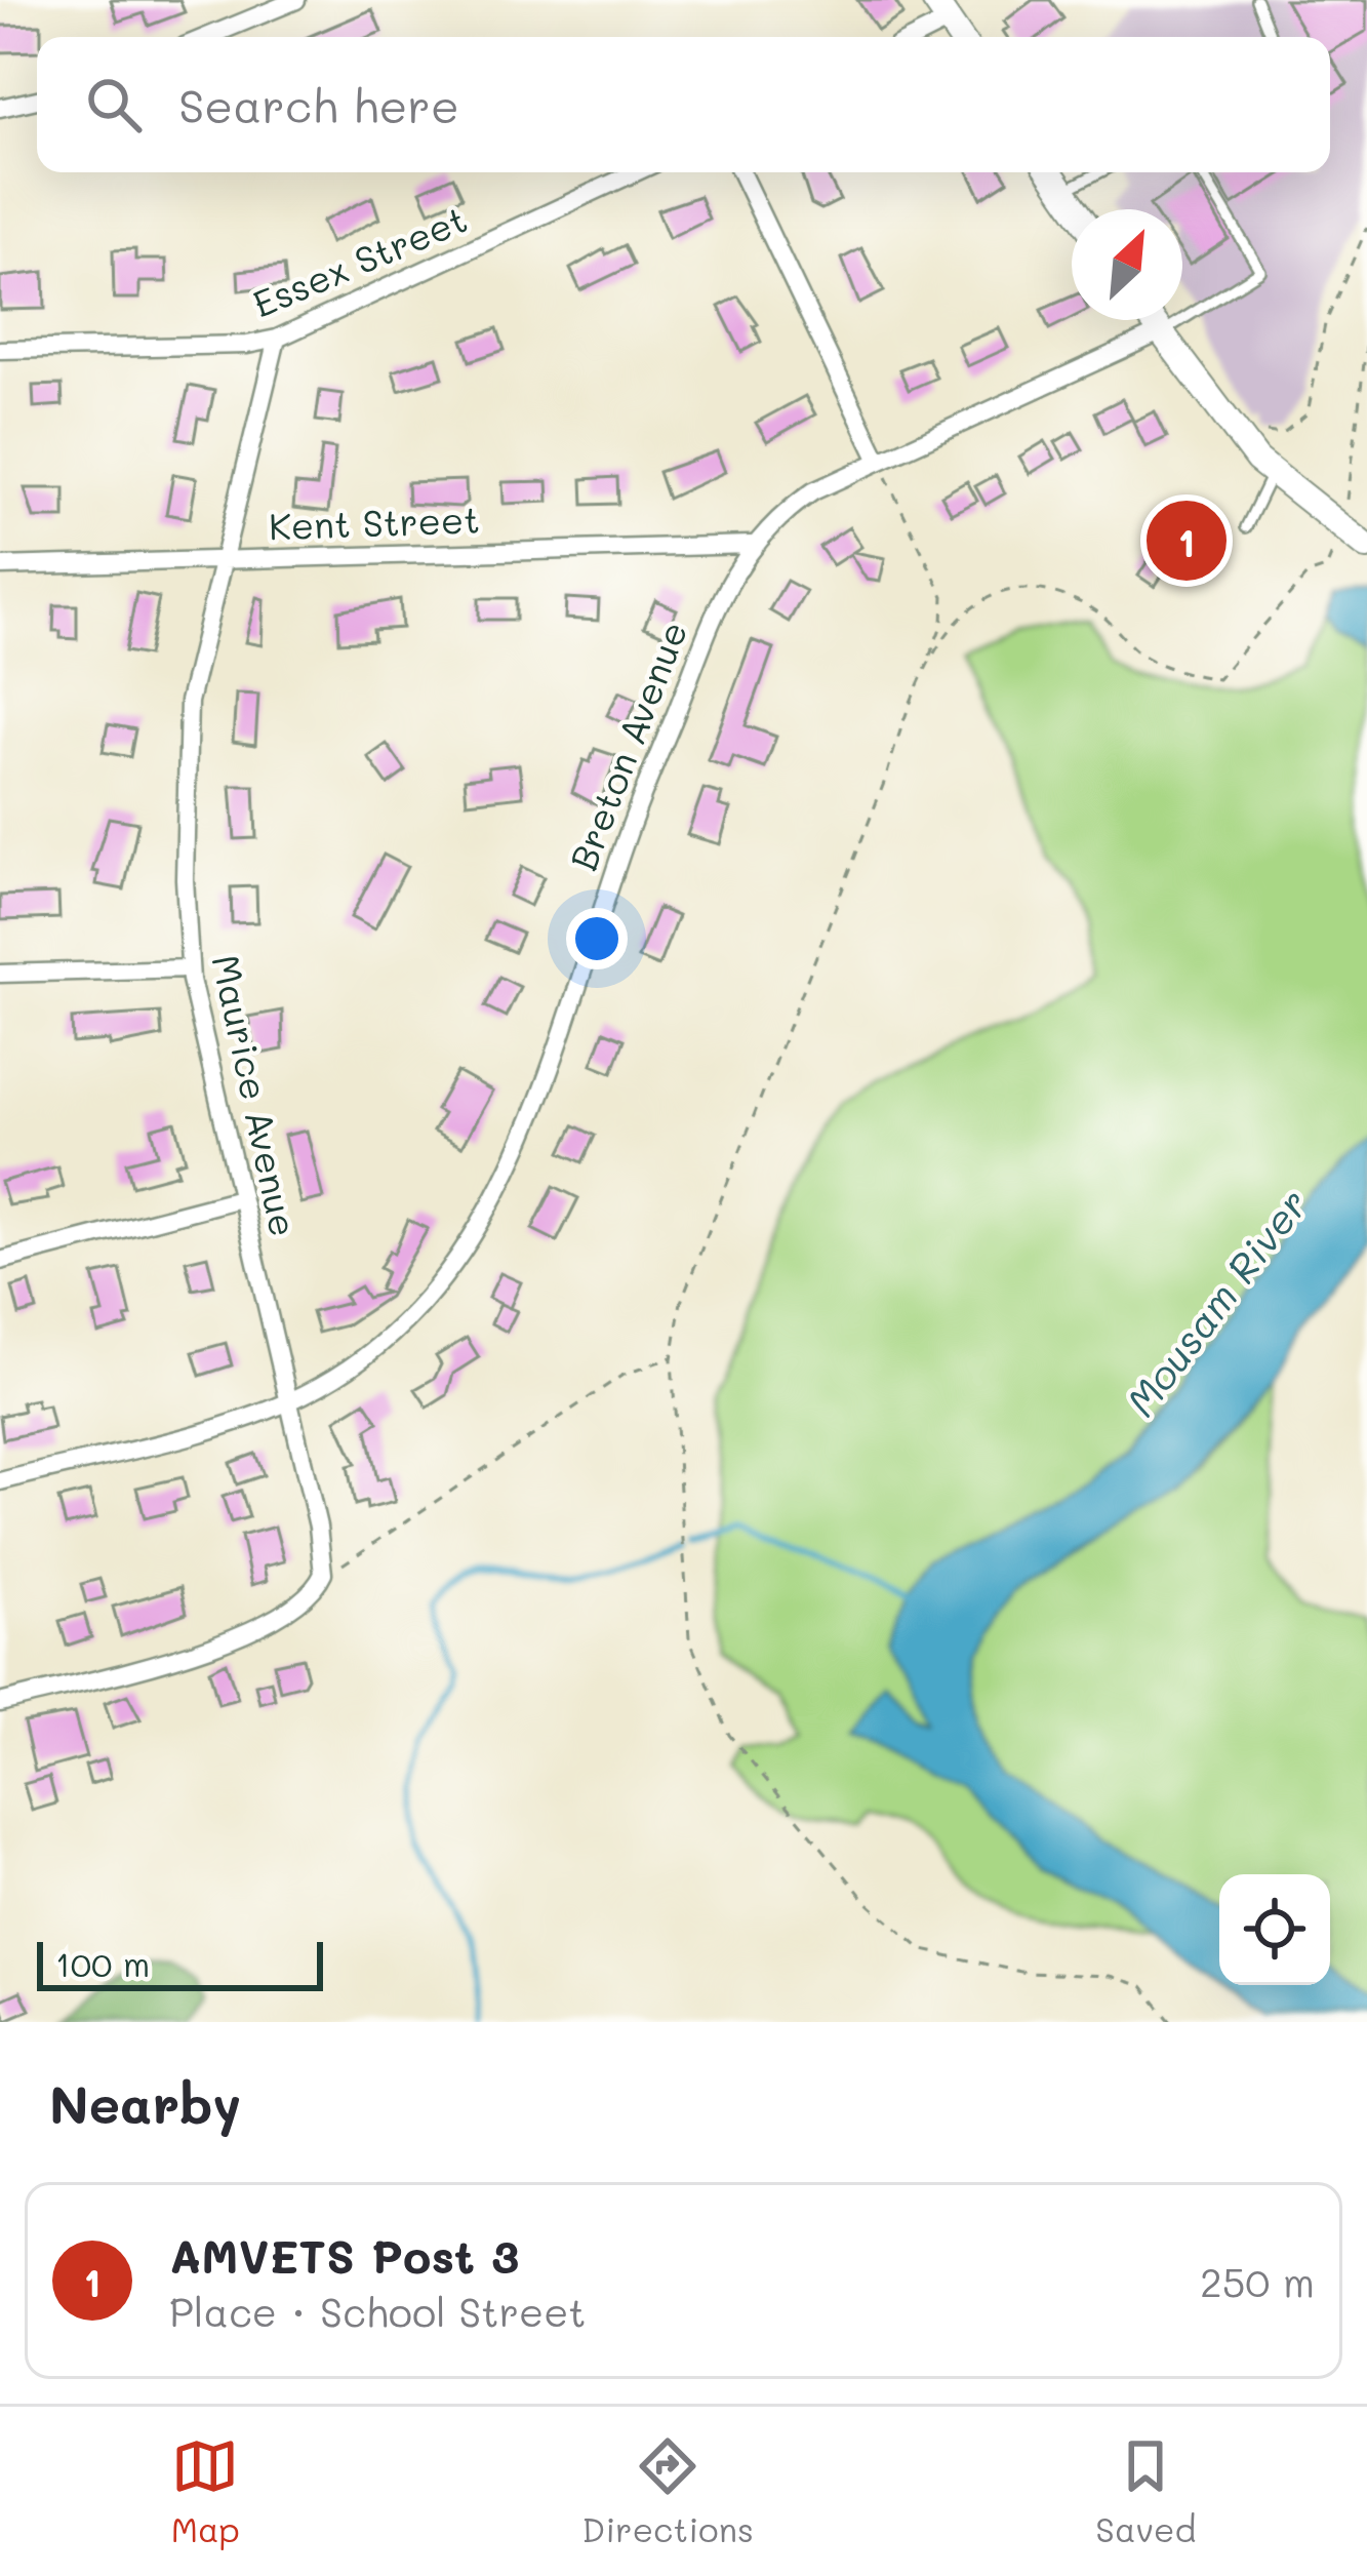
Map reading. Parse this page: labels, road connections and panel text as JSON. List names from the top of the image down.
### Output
{
  "streets": {
    "street": [
      "Essex Street",
      "Kent Street",
      "Breton Avenue",
      "Maurice Avenue"
    ]
  },
  "crossings": [
    ["Essex Street", "Maurice Avenue"],
    ["Kent Street", "Breton Avenue"],
    ["Kent Street", "Maurice Avenue"],
    ["Breton Avenue", "Maurice Avenue"]
  ],
  "water": ["Mousam River"],
  "scale_bar": "100 m",
  "north": "top right",
  "page": {
    "search": "Search here",
    "pins": "1",
    "scale": "100 m",
    "heading": "Nearby",
    "list": [
      {
        "mark": "1",
        "name": "AMVETS Post 3",
        "note": "Place · School Street",
        "value": "250 m"
      }
    ],
    "nav": ["Map", "Directions", "Saved"]
  }
}
